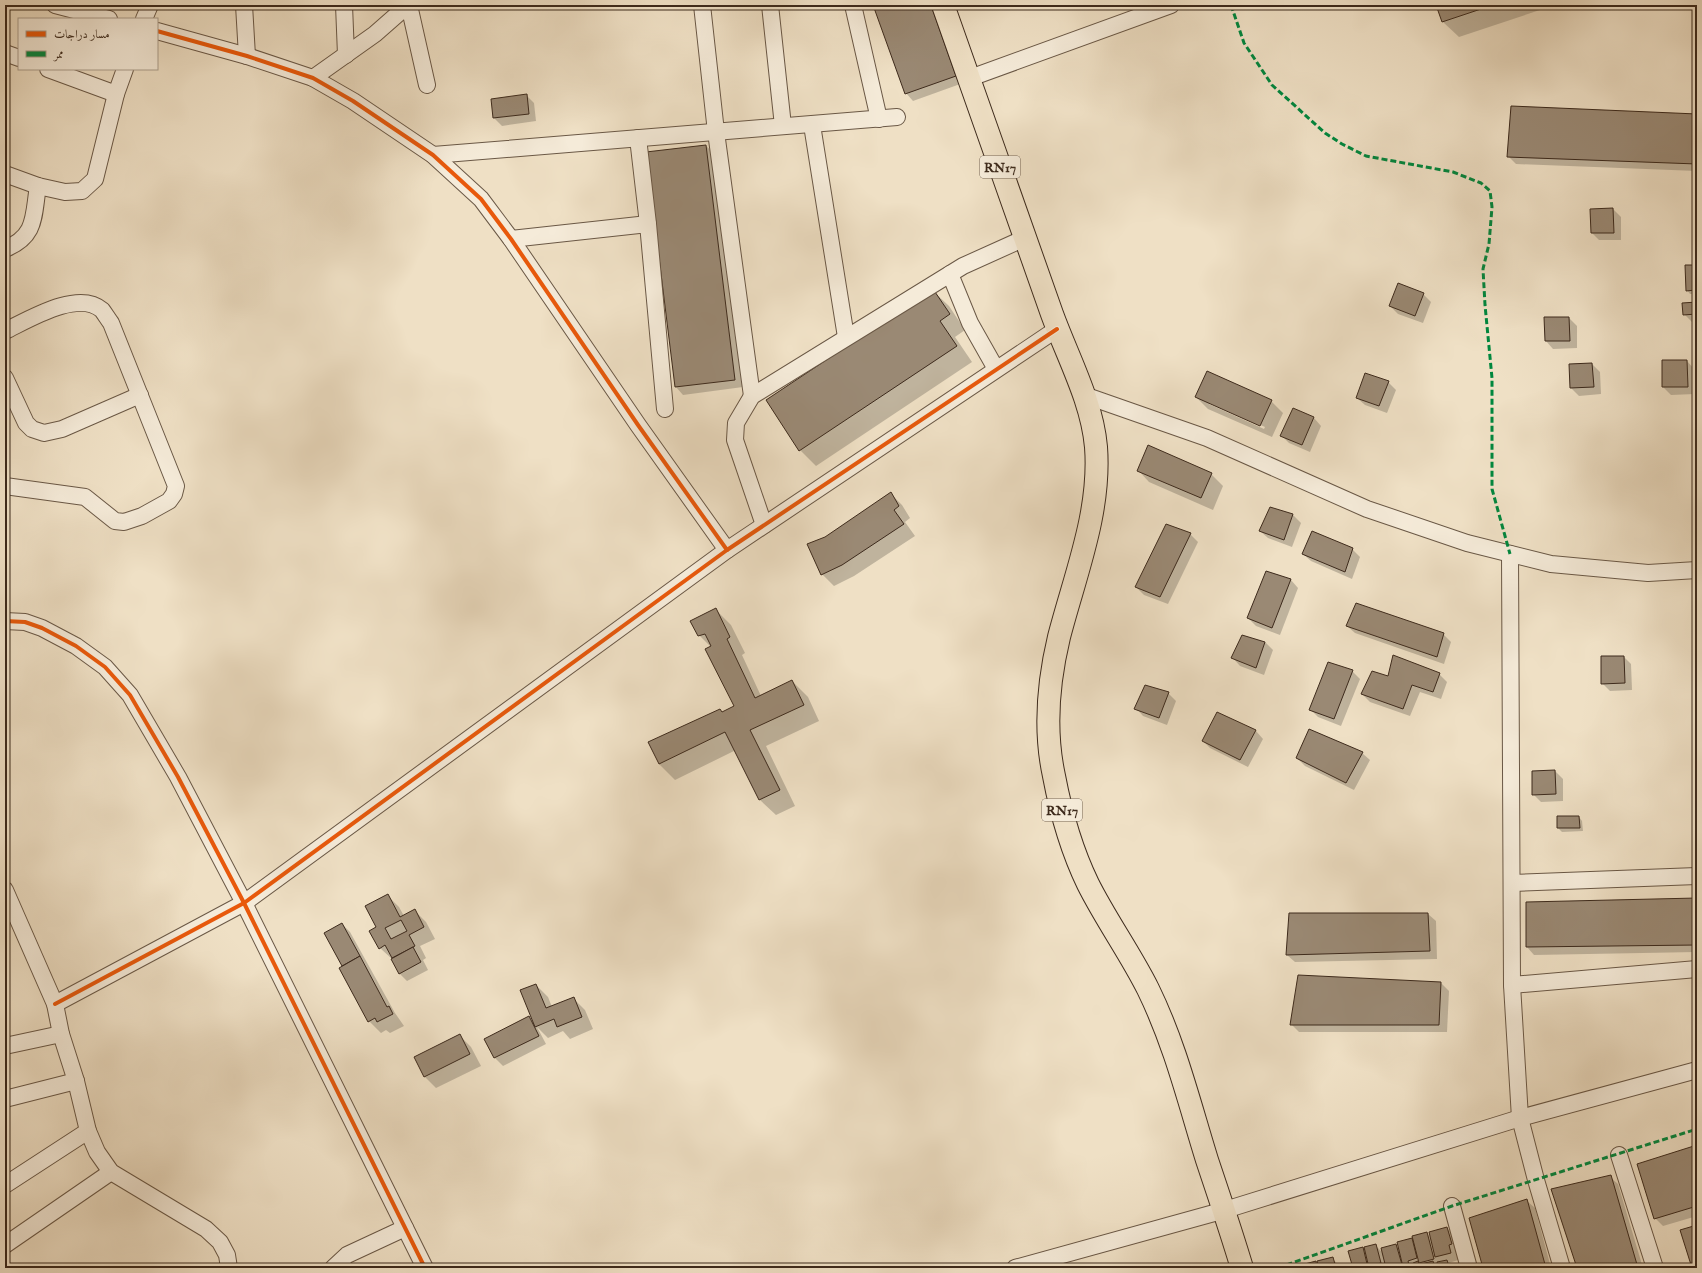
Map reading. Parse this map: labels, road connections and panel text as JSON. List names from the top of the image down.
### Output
{
  "streets": {
    "main road": ["RN17"]
  },
  "legend": ["مسار دراجات", "ممر"]
}
